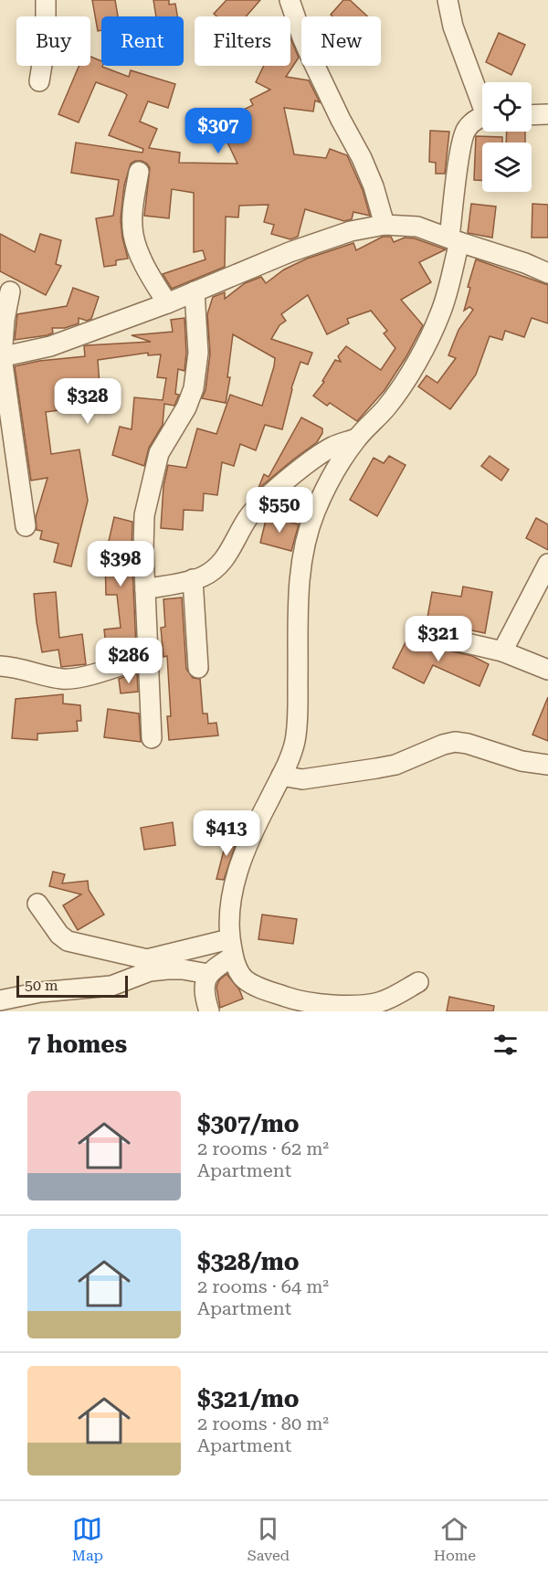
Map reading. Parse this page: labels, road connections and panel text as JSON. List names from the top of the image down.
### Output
{
  "scale_bar": "50 m",
  "page": {
    "chip": [
      "Buy",
      "Rent",
      "Filters",
      "New"
    ],
    "price": [
      "$307",
      "$328",
      "$550",
      "$398",
      "$321",
      "$286",
      "$413"
    ],
    "scale": "50 m",
    "heading": "7 homes",
    "list": [
      {
        "name": "$307/mo",
        "note": "2 rooms · 62 m² · Apartment"
      },
      {
        "name": "$328/mo",
        "note": "2 rooms · 64 m² · Apartment"
      },
      {
        "name": "$321/mo",
        "note": "2 rooms · 80 m² · Apartment"
      }
    ],
    "tabs": ["Map", "Saved", "Home"]
  }
}
